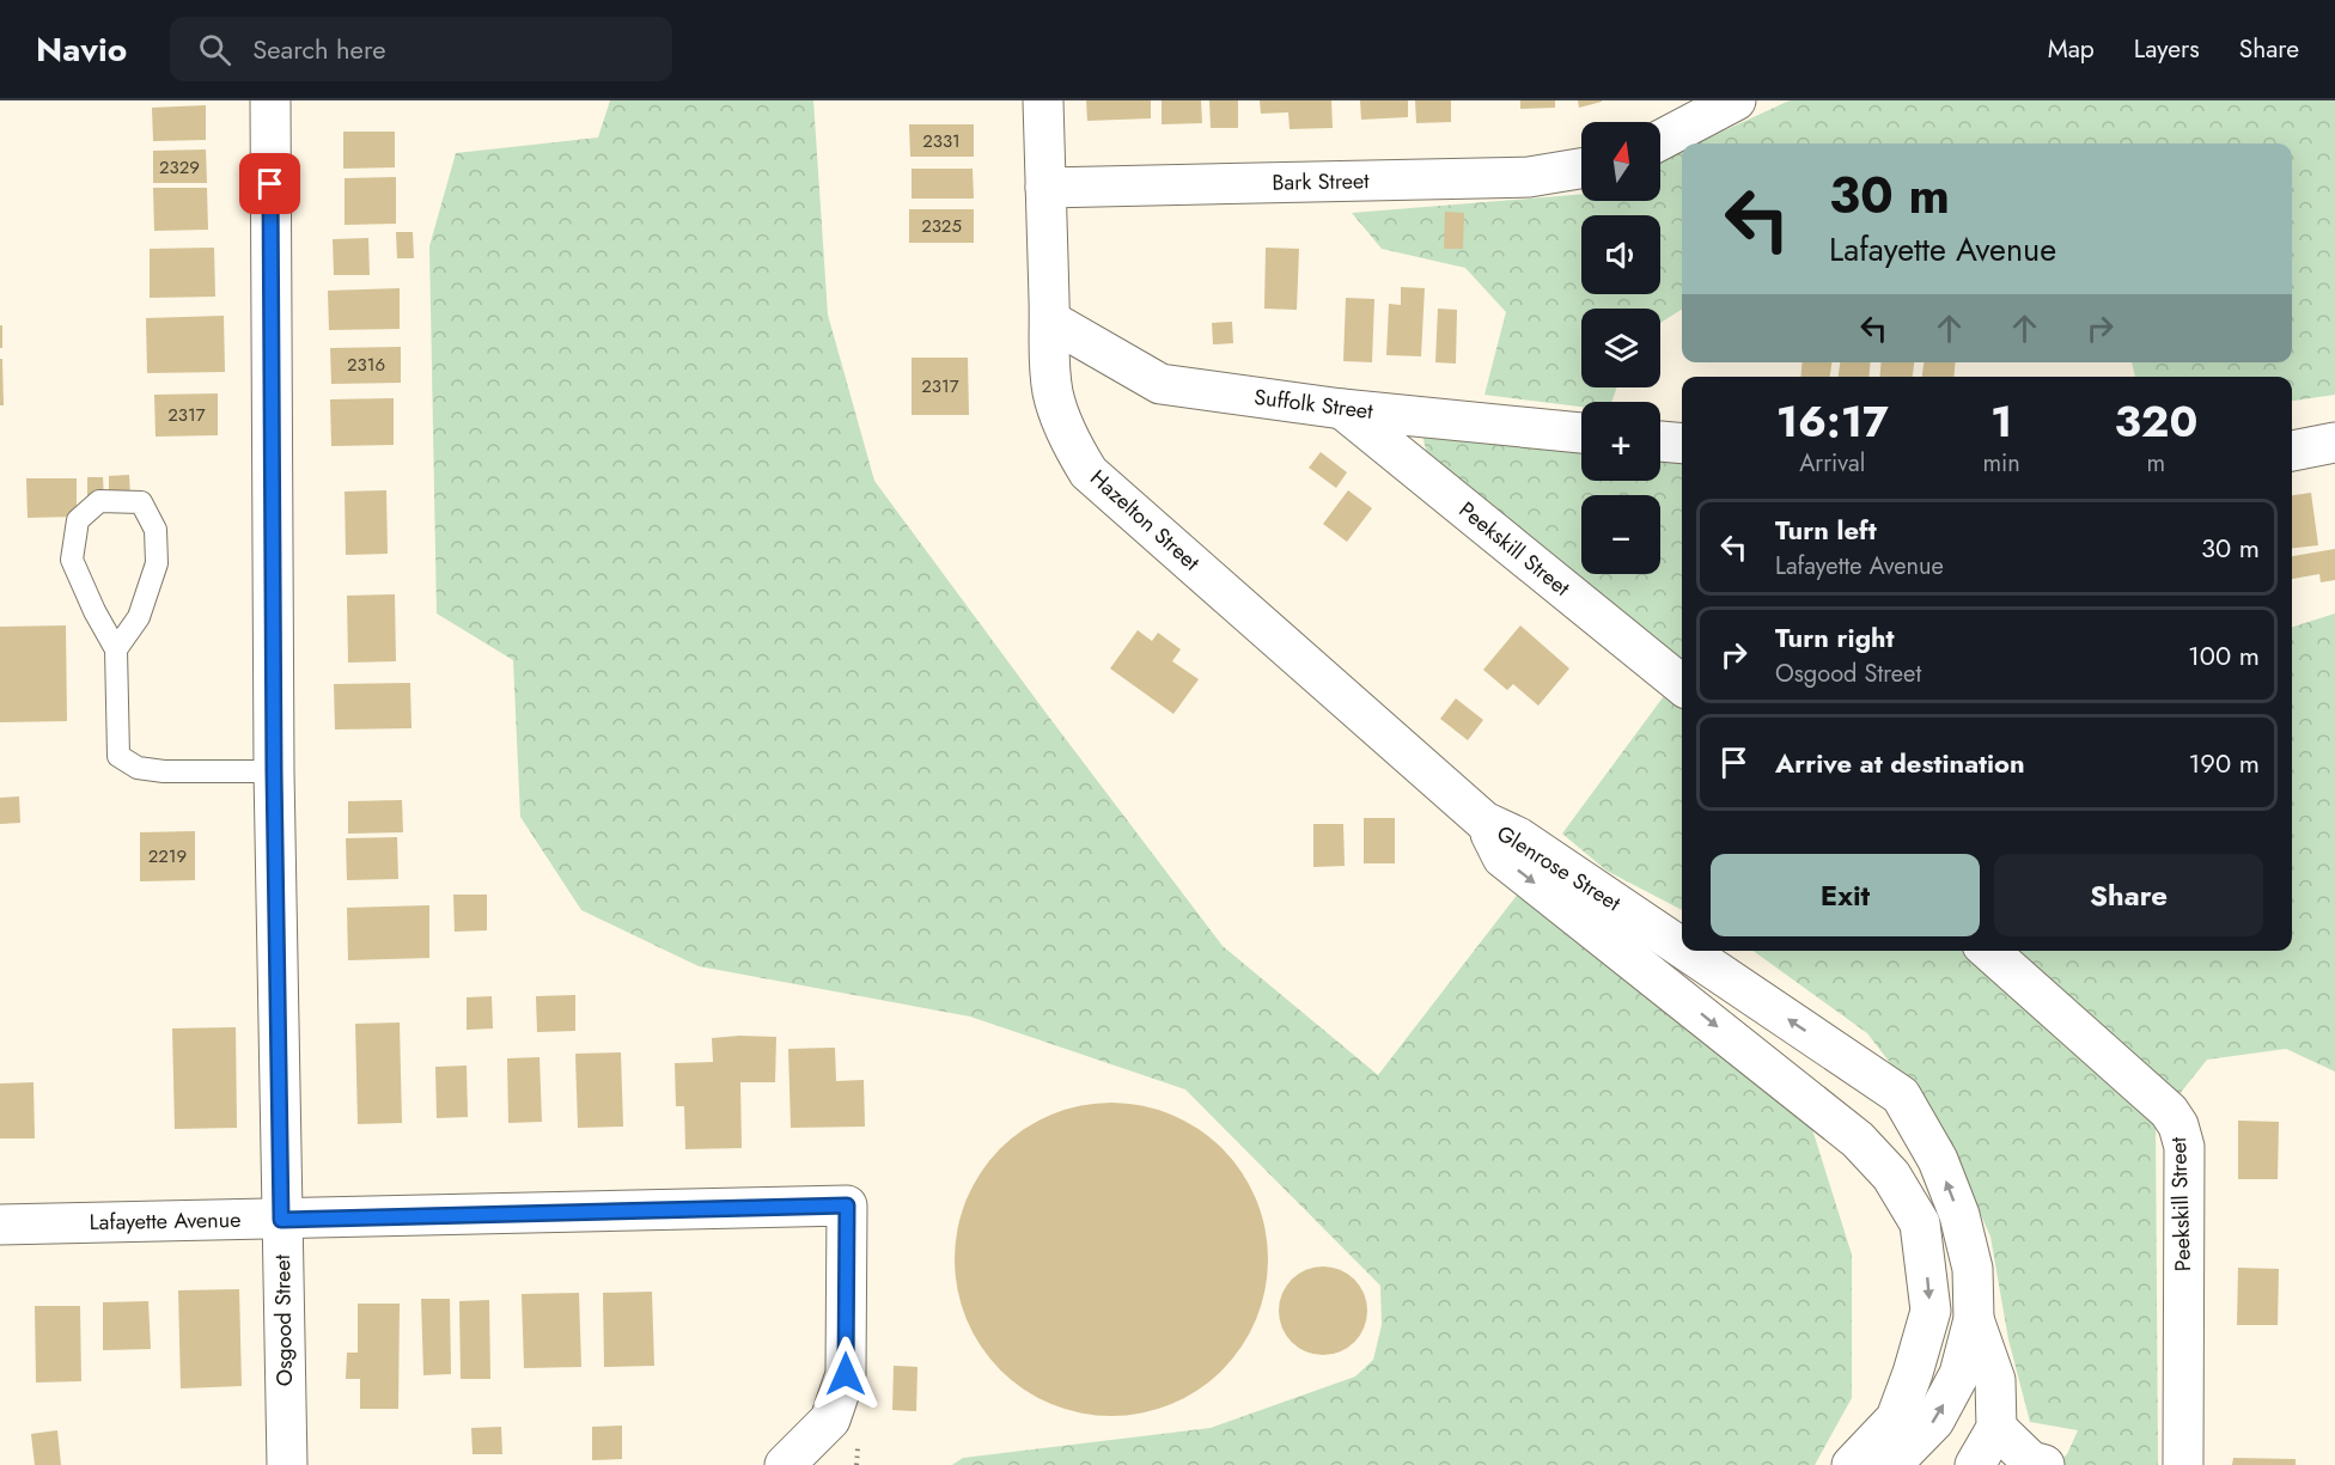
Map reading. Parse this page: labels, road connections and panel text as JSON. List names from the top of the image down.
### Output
{
  "streets": {
    "street": [
      "Bark Street",
      "Suffolk Street",
      "Hazelton Street",
      "Peekskill Street",
      "Glenrose Street",
      "Lafayette Avenue",
      "Osgood Street"
    ]
  },
  "crossings": [
    ["Bark Street", "Hazelton Street"],
    ["Suffolk Street", "Hazelton Street"],
    ["Suffolk Street", "Peekskill Street"],
    ["Hazelton Street", "Glenrose Street"],
    ["Lafayette Avenue", "Osgood Street"]
  ],
  "house_numbers": [
    "2331",
    "2329",
    "2325",
    "2316",
    "2317",
    "2317",
    "2219"
  ],
  "north": "top",
  "page": {
    "header": "Navio",
    "search": "Search here",
    "nav": ["Map", "Layers", "Share"],
    "map_buttons": ["+", "−"],
    "turn": ["30 m", "Lafayette Avenue"],
    "eta": [
      "16:17",
      "Arrival",
      "1",
      "min",
      "320",
      "m"
    ],
    "list": [
      {
        "name": "Turn left",
        "note": "Lafayette Avenue",
        "value": "30 m"
      },
      {
        "name": "Turn right",
        "note": "Osgood Street",
        "value": "100 m"
      },
      {
        "name": "Arrive at destination",
        "value": "190 m"
      }
    ],
    "buttons": ["Exit", "Share"]
  }
}
